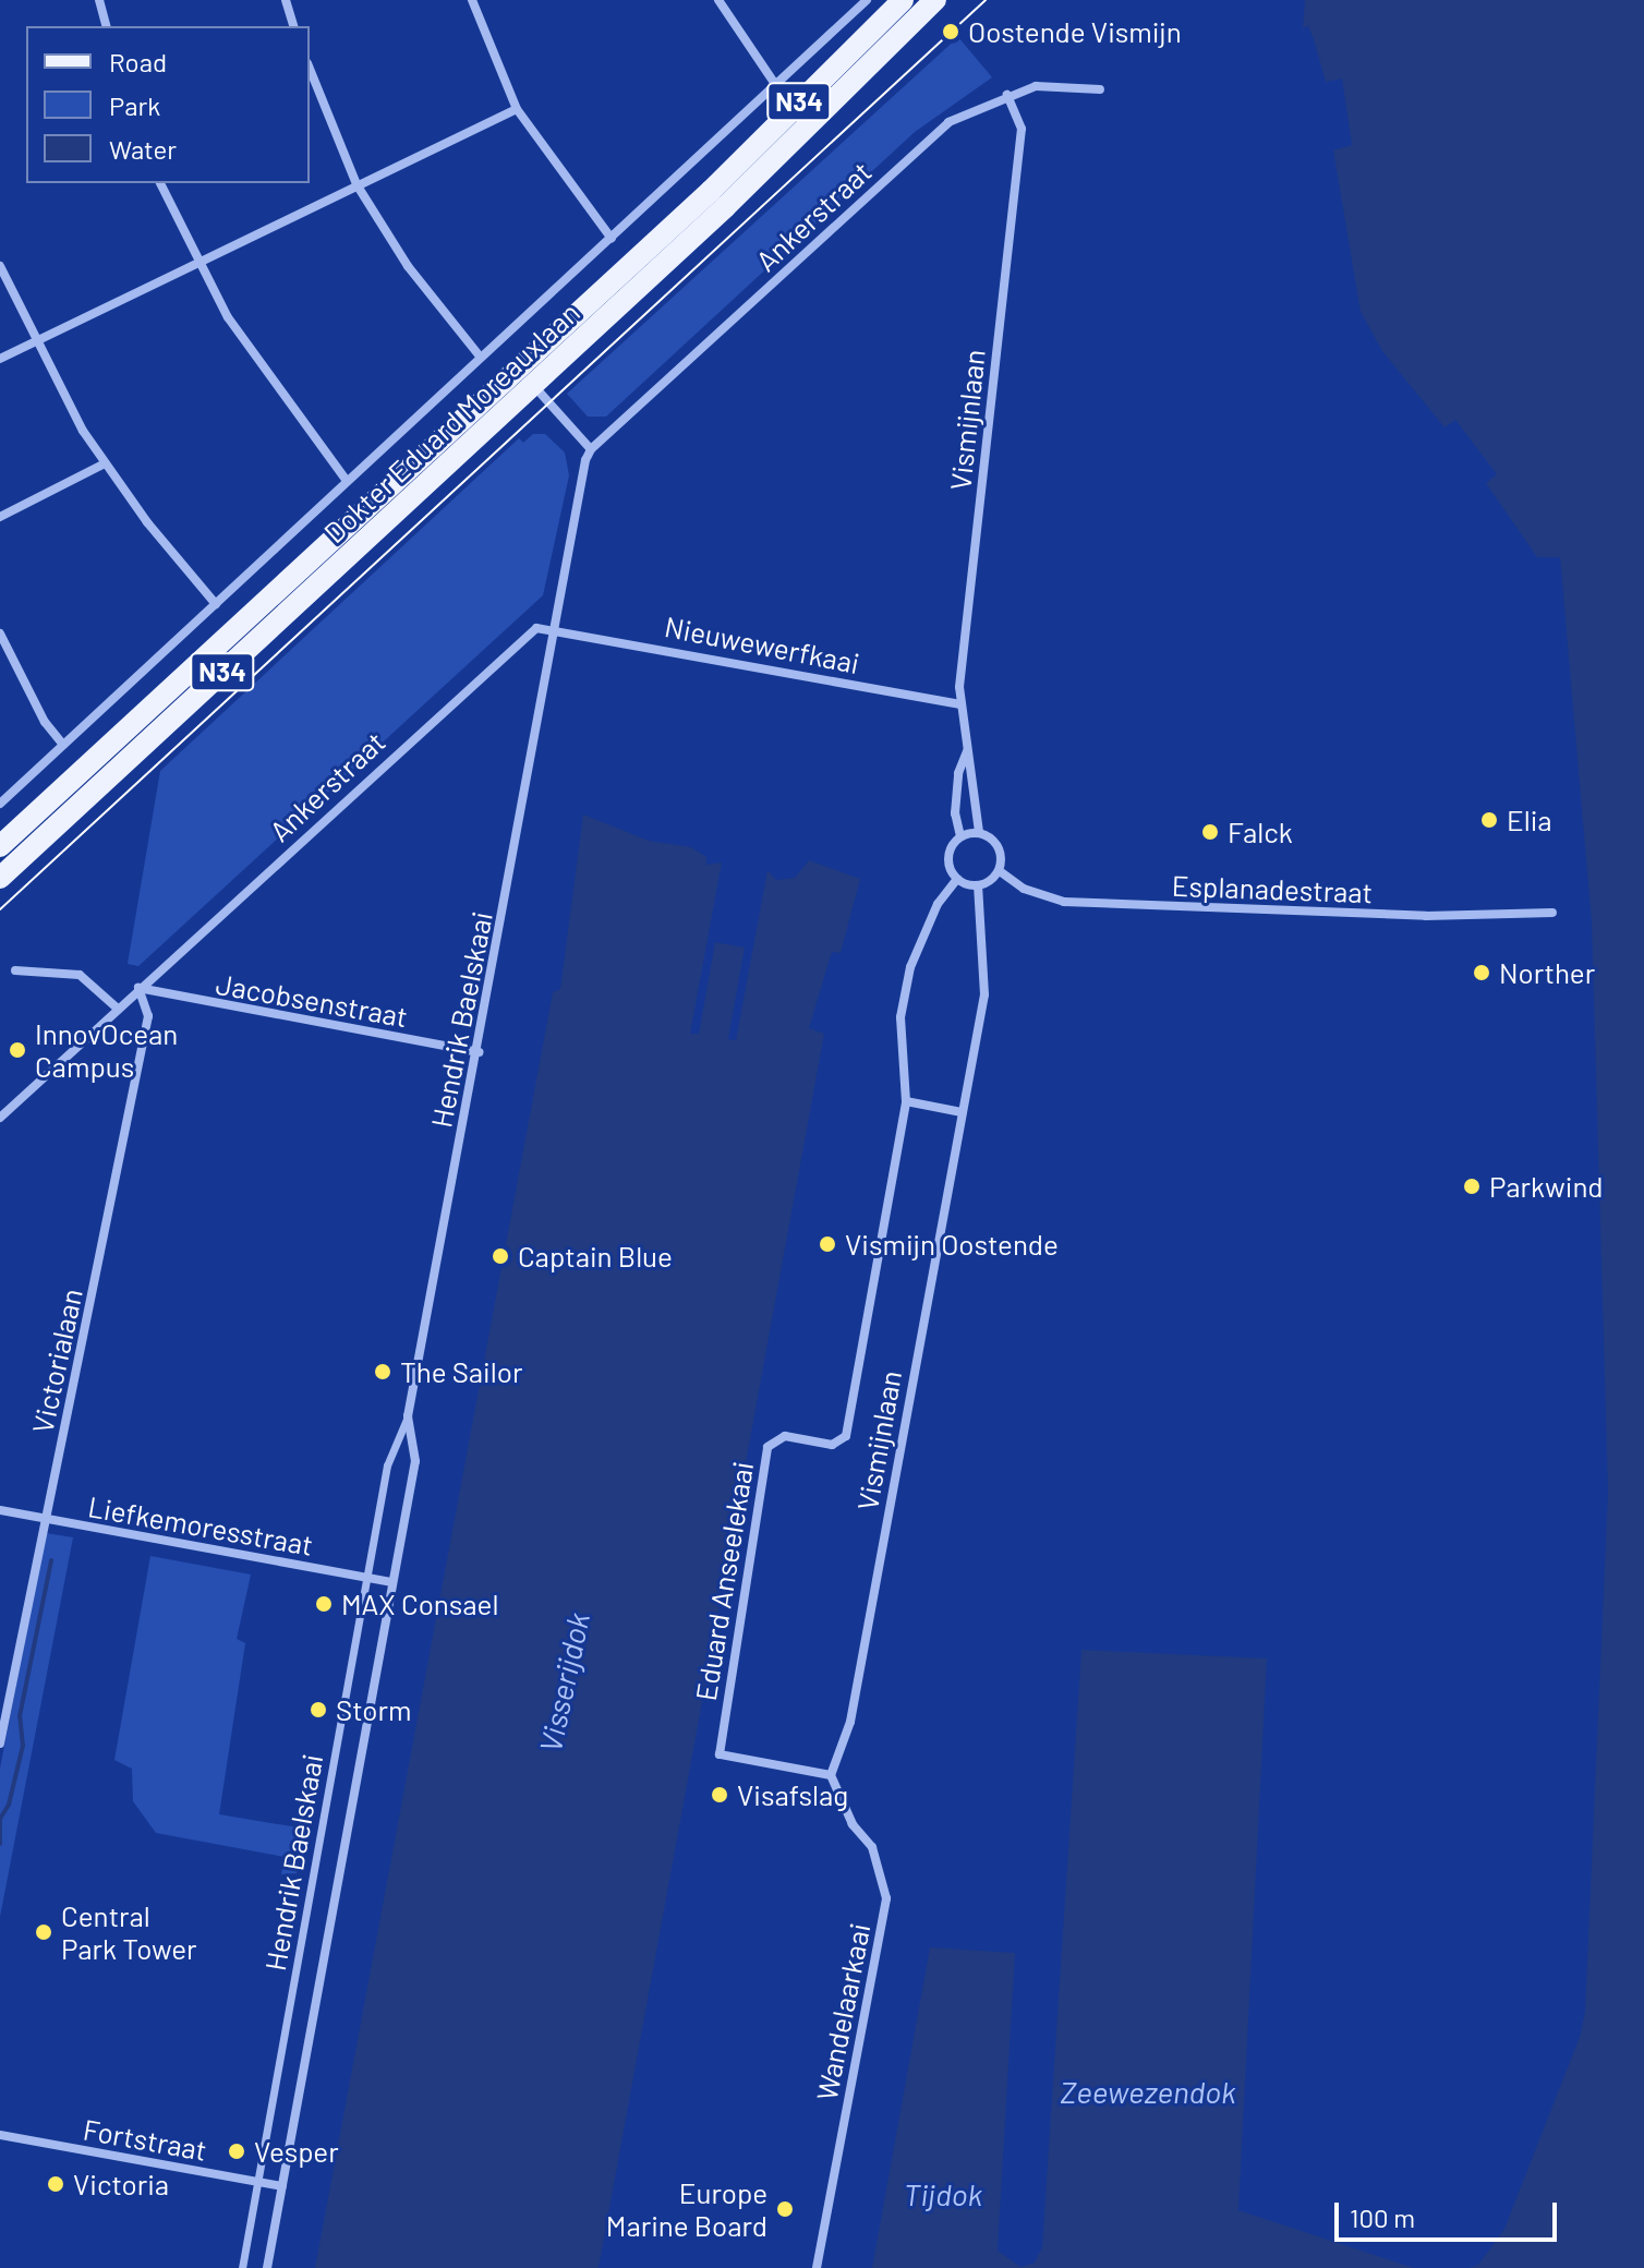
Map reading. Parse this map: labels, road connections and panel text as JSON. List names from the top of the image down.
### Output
{
  "streets": {
    "main road": ["N34", "Dokter Eduard Moreauxlaan"],
    "street": [
      "Ankerstraat",
      "Vismijnlaan",
      "Nieuwewerfkaai",
      "Esplanadestraat",
      "Jacobsenstraat",
      "Hendrik Baelskaai",
      "Victorialaan",
      "Liefkemoresstraat",
      "Eduard Anseelekaai",
      "Wandelaarkaai",
      "Fortstraat"
    ]
  },
  "crossings": [
    ["Ankerstraat", "Vismijnlaan"],
    ["Ankerstraat", "Nieuwewerfkaai"],
    ["Ankerstraat", "Jacobsenstraat"],
    ["Ankerstraat", "Hendrik Baelskaai"],
    ["Ankerstraat", "Victorialaan"],
    ["Vismijnlaan", "Nieuwewerfkaai"],
    ["Vismijnlaan", "Esplanadestraat"],
    ["Vismijnlaan", "Eduard Anseelekaai"],
    ["Vismijnlaan", "Wandelaarkaai"],
    ["Nieuwewerfkaai", "Hendrik Baelskaai"],
    ["Jacobsenstraat", "Hendrik Baelskaai"],
    ["Jacobsenstraat", "Victorialaan"],
    ["Hendrik Baelskaai", "Liefkemoresstraat"],
    ["Hendrik Baelskaai", "Fortstraat"],
    ["Victorialaan", "Liefkemoresstraat"],
    ["Eduard Anseelekaai", "Wandelaarkaai"]
  ],
  "water": ["Visserijdok", "Zeewezendok", "Tijdok"],
  "places": [
    "Oostende Vismijn",
    "Elia",
    "Falck",
    "Norther",
    "InnovOcean Campus",
    "Parkwind",
    "Vismijn Oostende",
    "Captain Blue",
    "The Sailor",
    "MAX Consael",
    "Storm",
    "Visafslag",
    "Central Park Tower",
    "Vesper",
    "Victoria",
    "Europe Marine Board"
  ],
  "legend": ["Road", "Park", "Water"],
  "scale_bar": "100 m"
}
